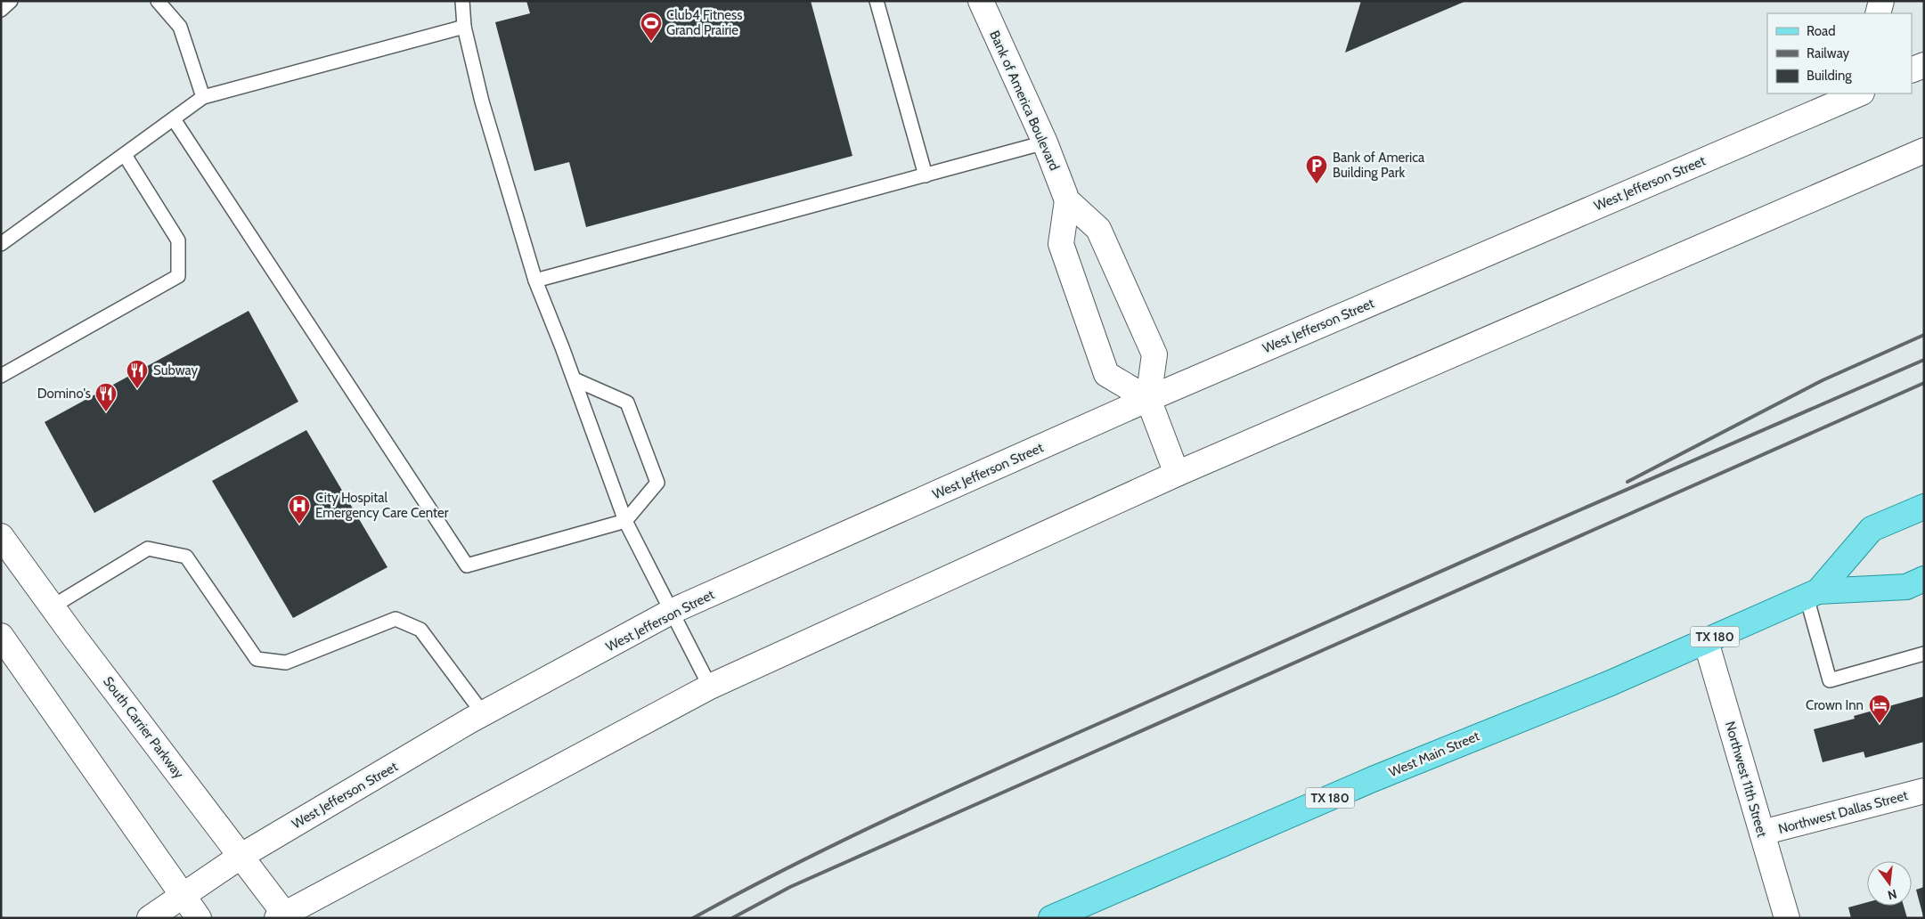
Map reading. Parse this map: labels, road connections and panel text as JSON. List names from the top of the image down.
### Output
{
  "streets": {
    "main road": [
      "Bank of America Boulevard",
      "West Jefferson Street",
      "TX 180",
      "South Carrier Parkway",
      "West Main Street",
      "Northwest 11th Street",
      "Northwest Dallas Street"
    ]
  },
  "crossings": [
    ["Bank of America Boulevard", "West Jefferson Street"],
    ["West Jefferson Street", "South Carrier Parkway"],
    ["West Main Street", "Northwest 11th Street"],
    ["Northwest 11th Street", "Northwest Dallas Street"]
  ],
  "places": {
    "sports": ["Club4 Fitness Grand Prairie"],
    "parking": ["Bank of America Building Park"],
    "restaurant": ["Subway", "Domino's"],
    "hospital": ["City Hospital Emergency Care Center"],
    "hotel": ["Crown Inn"]
  },
  "legend": ["Road", "Railway", "Building"],
  "north": "bottom"
}
